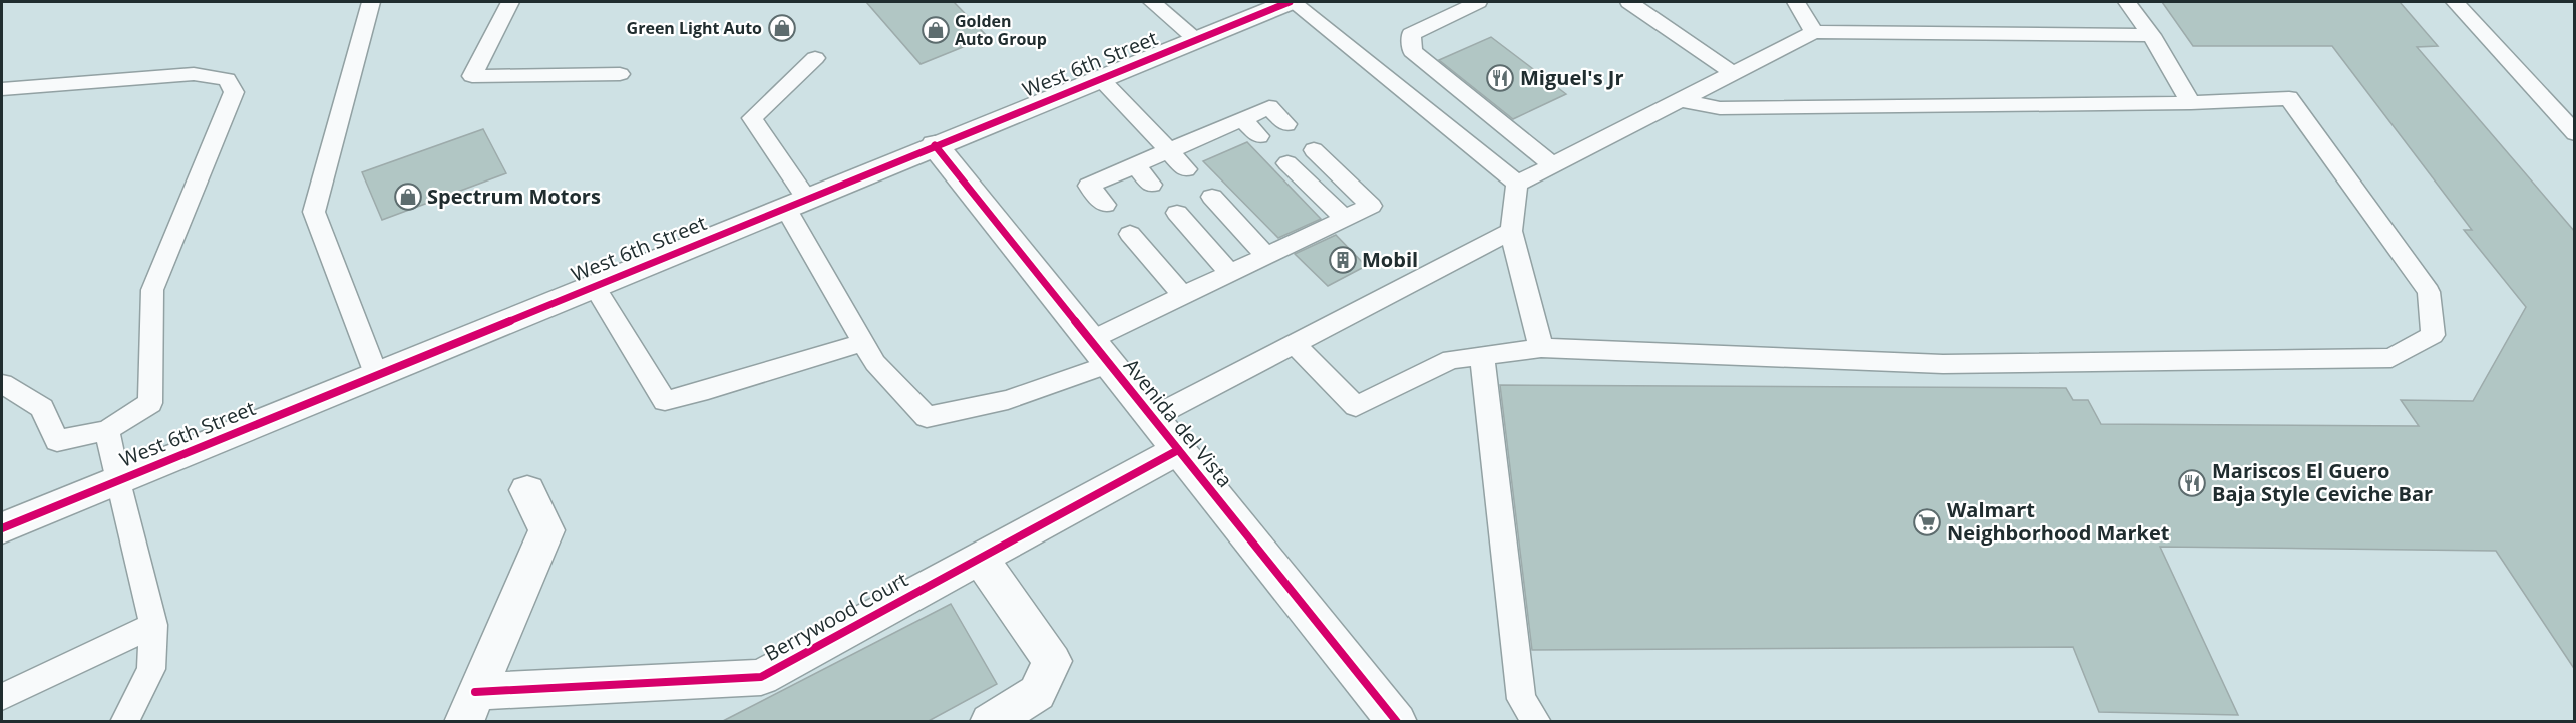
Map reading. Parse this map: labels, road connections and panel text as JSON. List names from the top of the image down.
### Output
{
  "streets": {
    "street": ["West 6th Street", "Avenida del Vista", "Berrywood Court"]
  },
  "crossings": [
    ["West 6th Street", "Avenida del Vista"],
    ["Avenida del Vista", "Berrywood Court"]
  ],
  "places": {
    "shop": ["Green Light Auto", "Golden Auto Group", "Spectrum Motors"],
    "restaurant": ["Miguel's Jr", "Mariscos El Guero Baja Style Ceviche Bar"],
    "building": ["Mobil"],
    "supermarket": ["Walmart Neighborhood Market"]
  }
}
